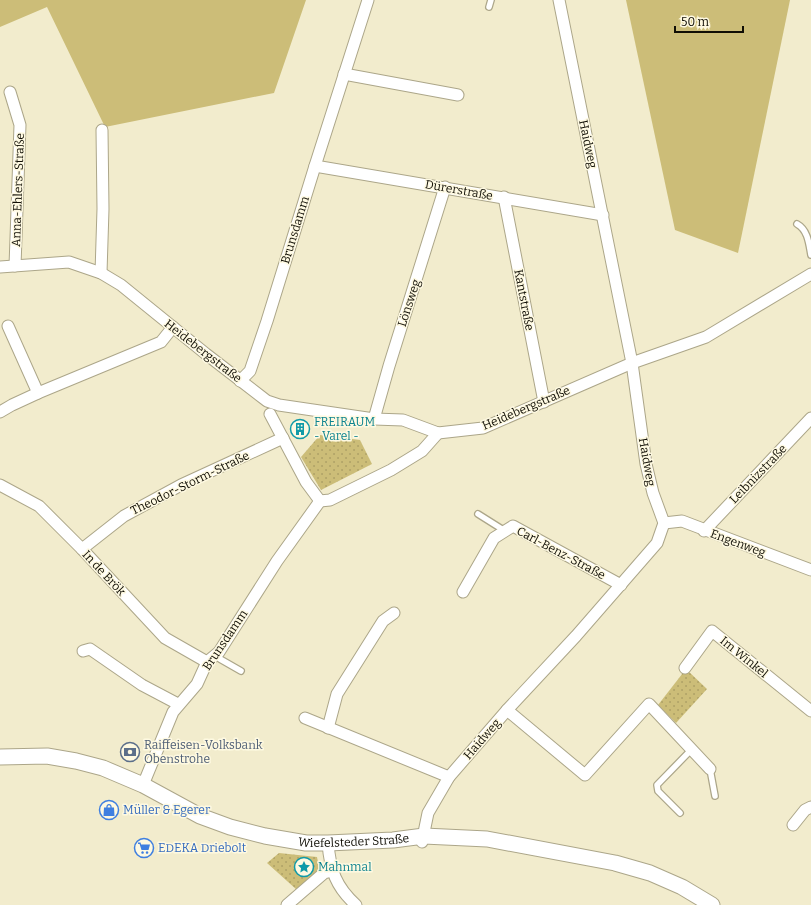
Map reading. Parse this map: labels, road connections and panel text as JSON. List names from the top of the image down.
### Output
{
  "streets": {
    "main road": ["Wiefelsteder Straße"],
    "street": [
      "Haidweg",
      "Anna-Ehlers-Straße",
      "Dürerstraße",
      "Brunsdamm",
      "Kantstraße",
      "Lönsweg",
      "Heidebergstraße",
      "Leibnizstraße",
      "Theodor-Storm-Straße",
      "Engenweg",
      "Carl-Benz-Straße",
      "In de Brök",
      "Im Winkel"
    ]
  },
  "crossings": [
    ["Haidweg", "Dürerstraße"],
    ["Haidweg", "Heidebergstraße"],
    ["Haidweg", "Engenweg"],
    ["Haidweg", "Carl-Benz-Straße"],
    ["Haidweg", "Wiefelsteder Straße"],
    ["Anna-Ehlers-Straße", "Heidebergstraße"],
    ["Dürerstraße", "Brunsdamm"],
    ["Dürerstraße", "Kantstraße"],
    ["Dürerstraße", "Lönsweg"],
    ["Brunsdamm", "Heidebergstraße"],
    ["Brunsdamm", "In de Brök"],
    ["Brunsdamm", "Wiefelsteder Straße"],
    ["Kantstraße", "Heidebergstraße"],
    ["Lönsweg", "Heidebergstraße"],
    ["Leibnizstraße", "Engenweg"],
    ["Theodor-Storm-Straße", "In de Brök"]
  ],
  "places": {
    "building": ["FREIRAUM - Varel -"],
    "bank": ["Raiffeisen-Volksbank Obenstrohe"],
    "shop": ["Müller & Egerer"],
    "supermarket": ["EDEKA Driebolt"],
    "place": ["Mahnmal"]
  },
  "scale_bar": "50 m"
}
